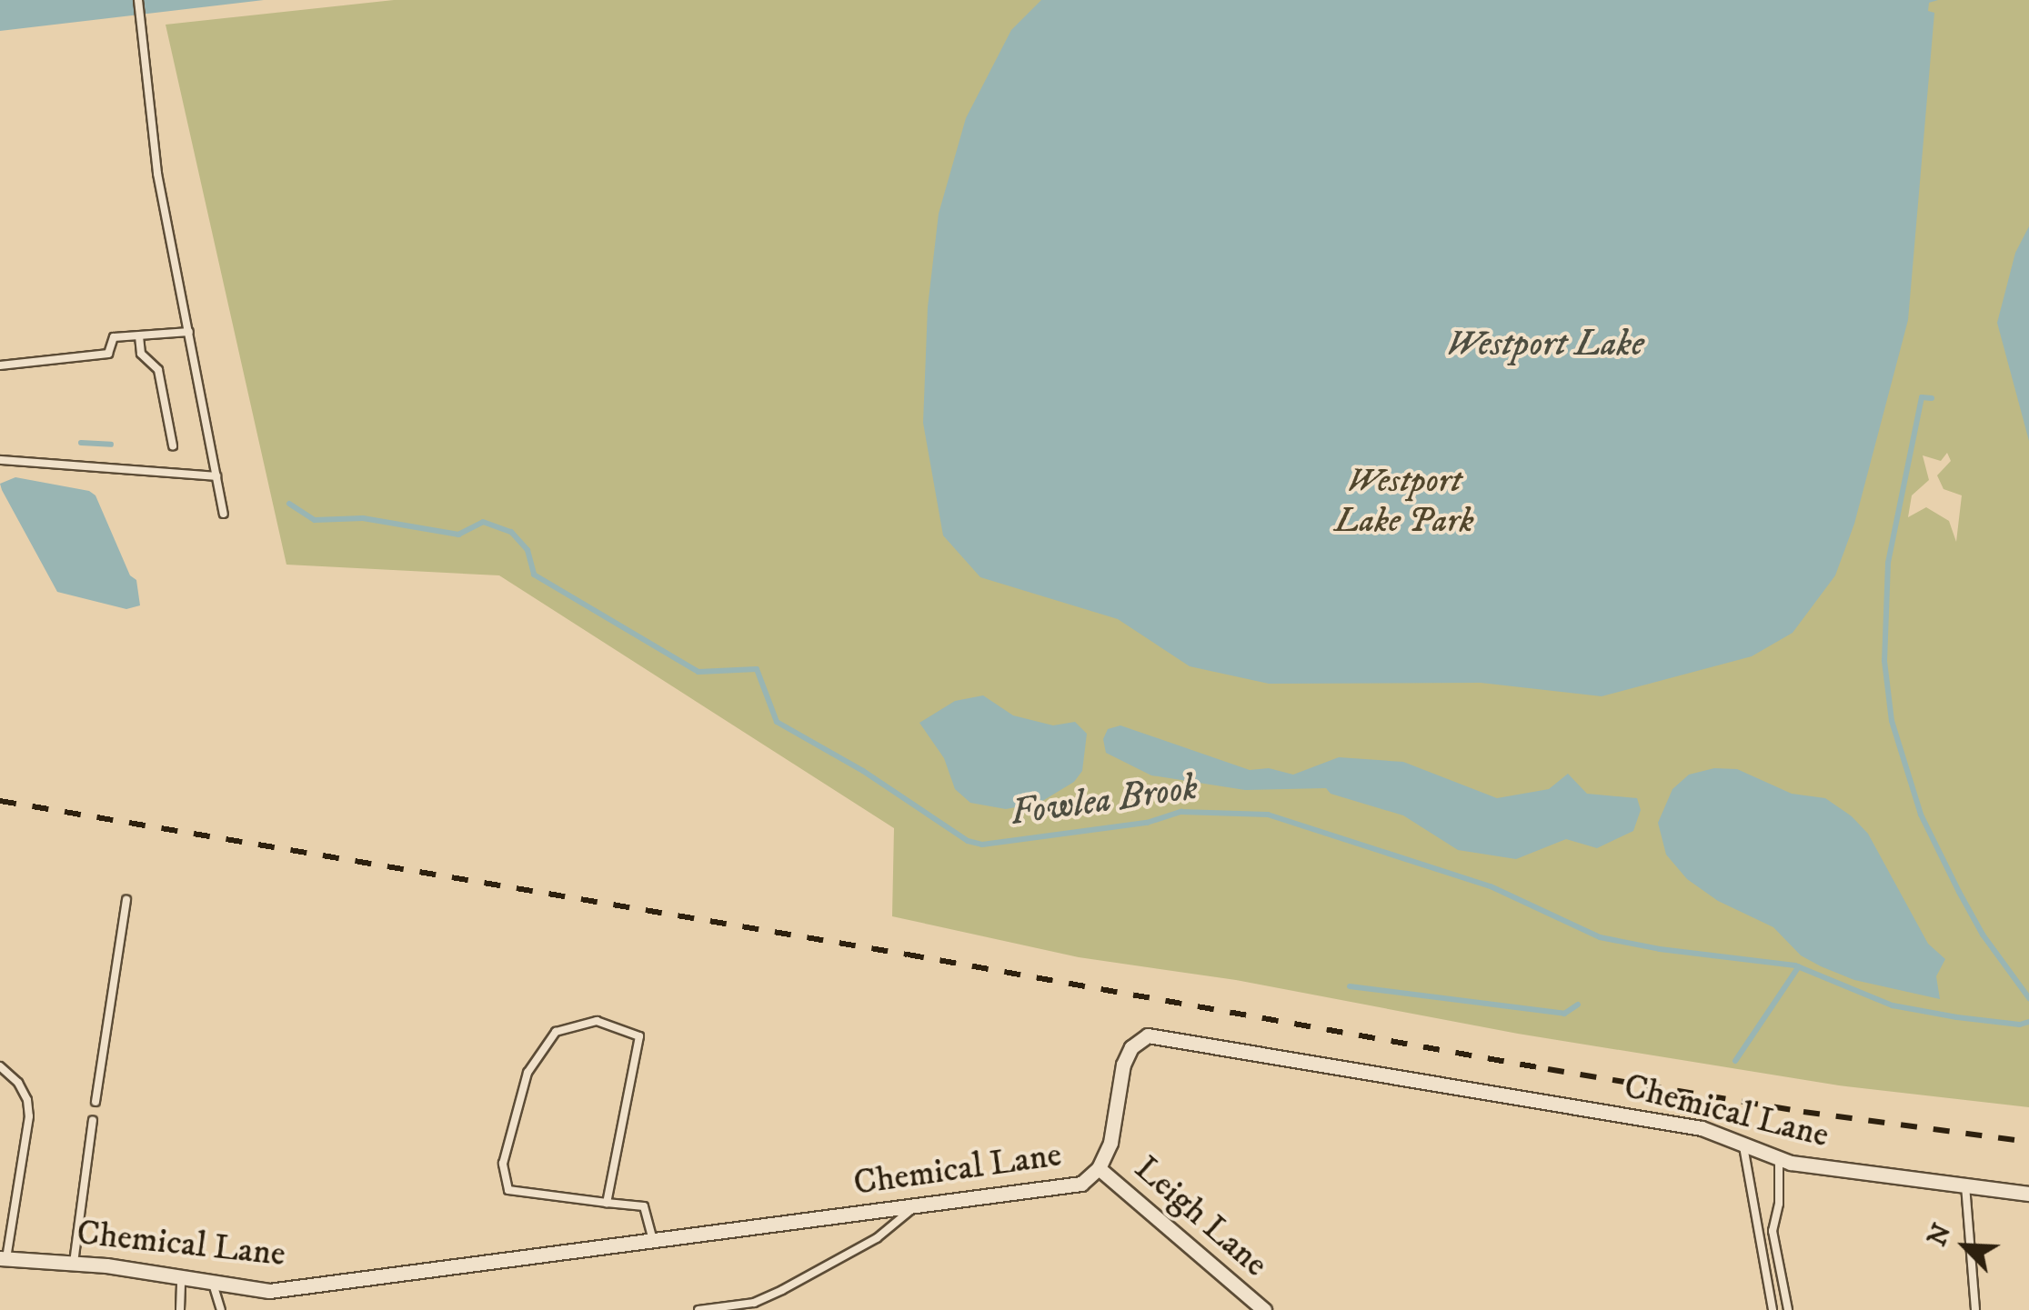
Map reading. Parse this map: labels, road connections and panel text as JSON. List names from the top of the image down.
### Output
{
  "streets": {
    "street": ["Chemical Lane", "Leigh Lane"]
  },
  "crossings": [
    ["Chemical Lane", "Leigh Lane"]
  ],
  "water": ["Westport Lake", "Fowlea Brook"],
  "parks": ["Westport Lake Park"],
  "north": "top left"
}
